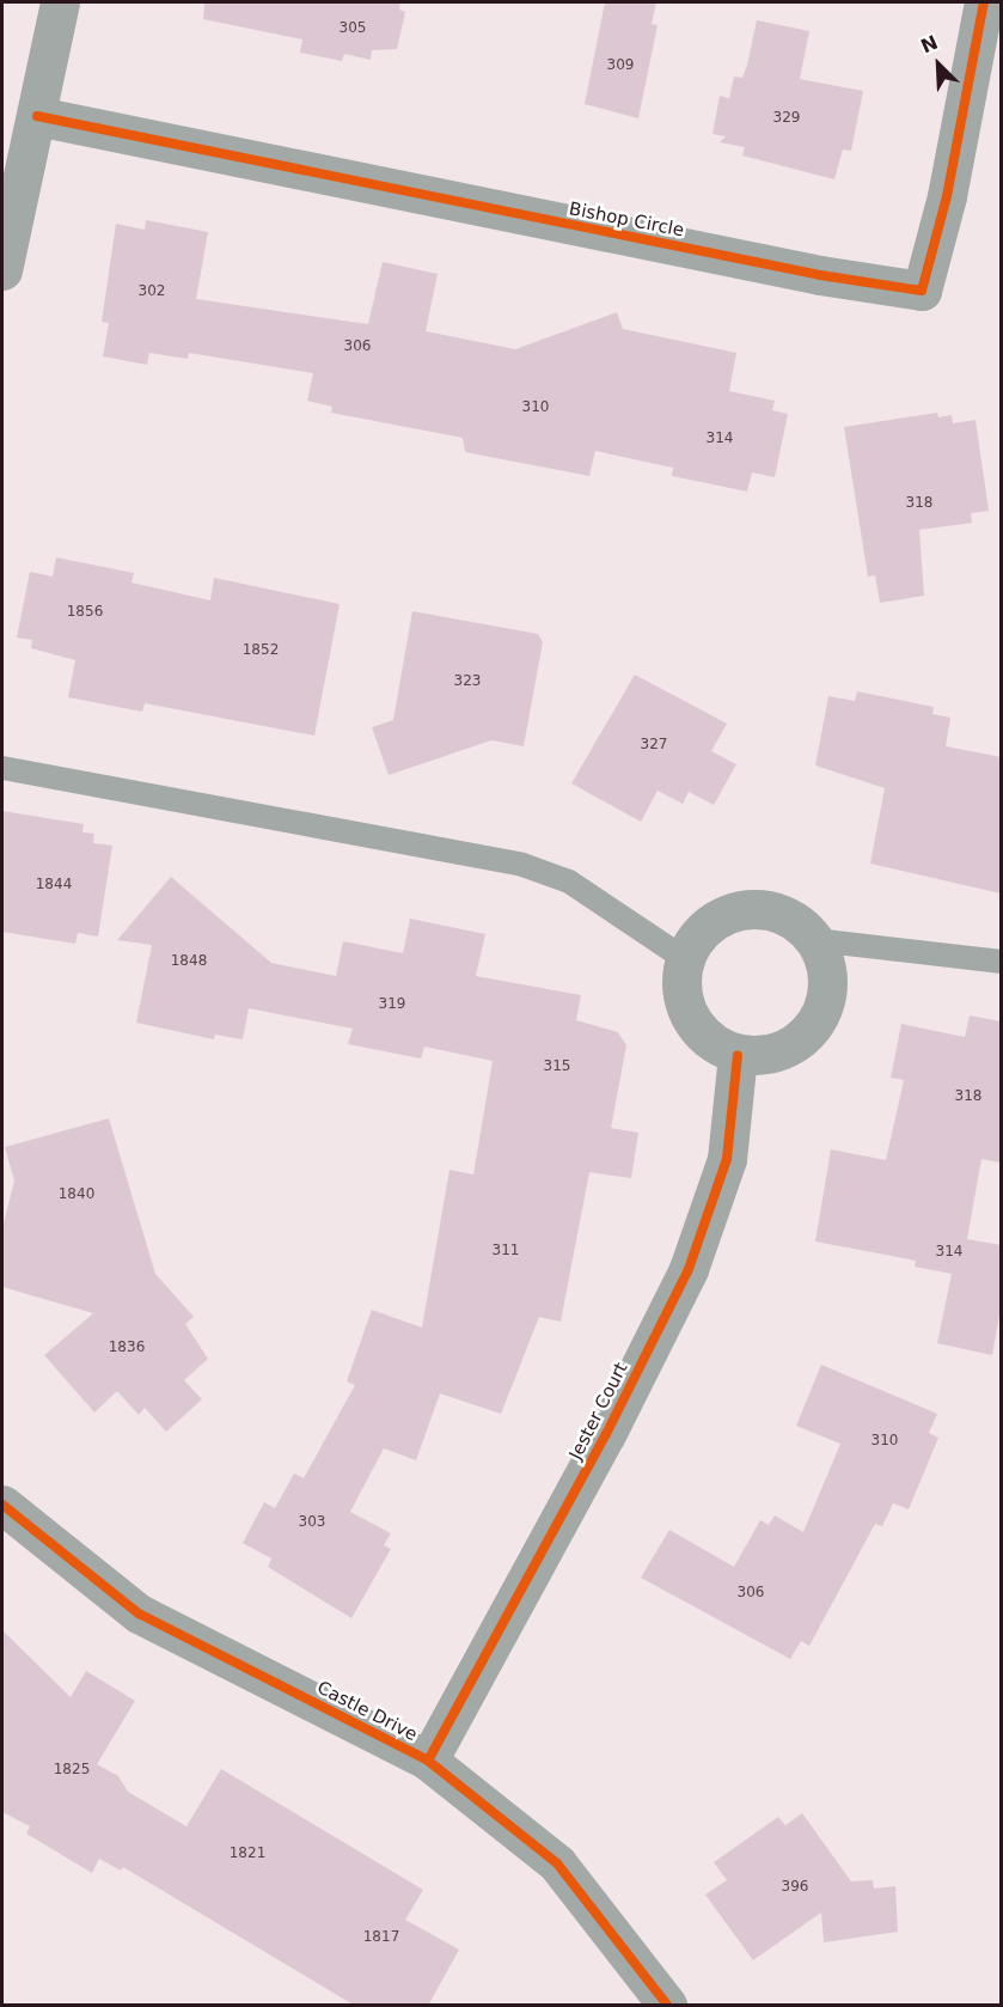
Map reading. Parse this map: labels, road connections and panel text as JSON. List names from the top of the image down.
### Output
{
  "streets": {
    "street": ["Bishop Circle", "Jester Court", "Castle Drive"]
  },
  "crossings": [
    ["Jester Court", "Castle Drive"]
  ],
  "house_numbers": [
    "305",
    "309",
    "329",
    "302",
    "306",
    "310",
    "314",
    "318",
    "1856",
    "1852",
    "323",
    "327",
    "1844",
    "1848",
    "319",
    "315",
    "318",
    "1840",
    "311",
    "314",
    "1836",
    "310",
    "303",
    "306",
    "1825",
    "1821",
    "396",
    "1817"
  ],
  "north": "top left"
}
